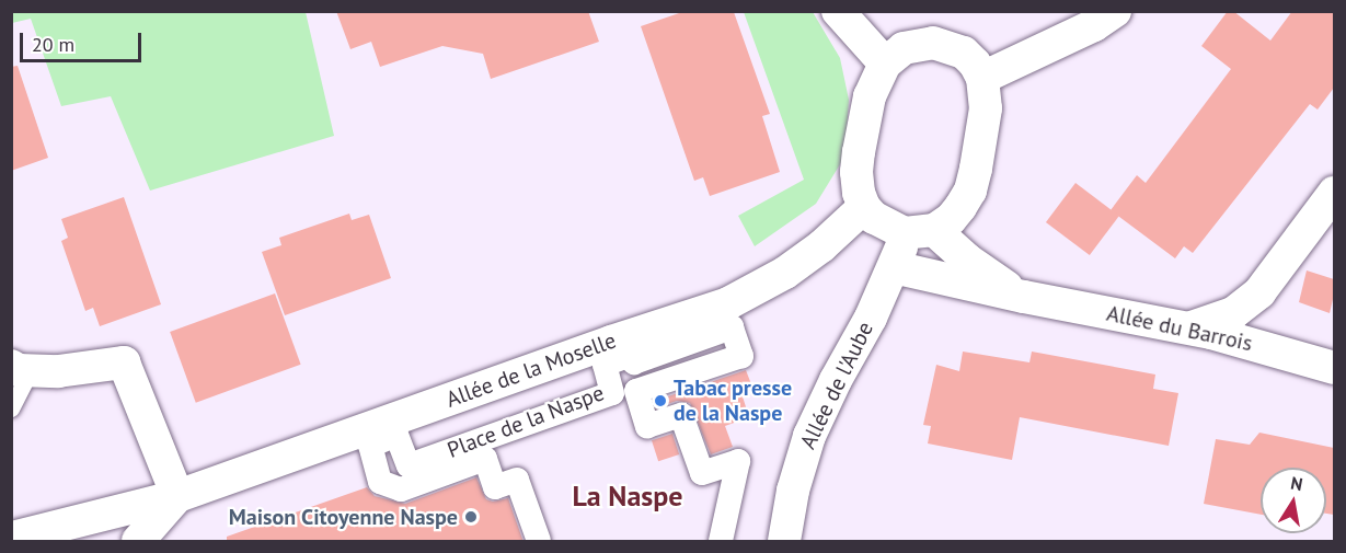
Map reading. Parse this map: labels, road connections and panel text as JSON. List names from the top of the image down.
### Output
{
  "streets": {
    "street": [
      "Allée du Barrois",
      "Allée de la Moselle",
      "Allée de l'Aube",
      "Place de la Naspe"
    ]
  },
  "crossings": [
    ["Allée du Barrois", "Allée de la Moselle"],
    ["Allée du Barrois", "Allée de l'Aube"],
    ["Allée de la Moselle", "Allée de l'Aube"]
  ],
  "districts": ["La Naspe"],
  "places": ["Tabac presse de la Naspe", "Maison Citoyenne Naspe"],
  "scale_bar": "20 m",
  "north": "top"
}
